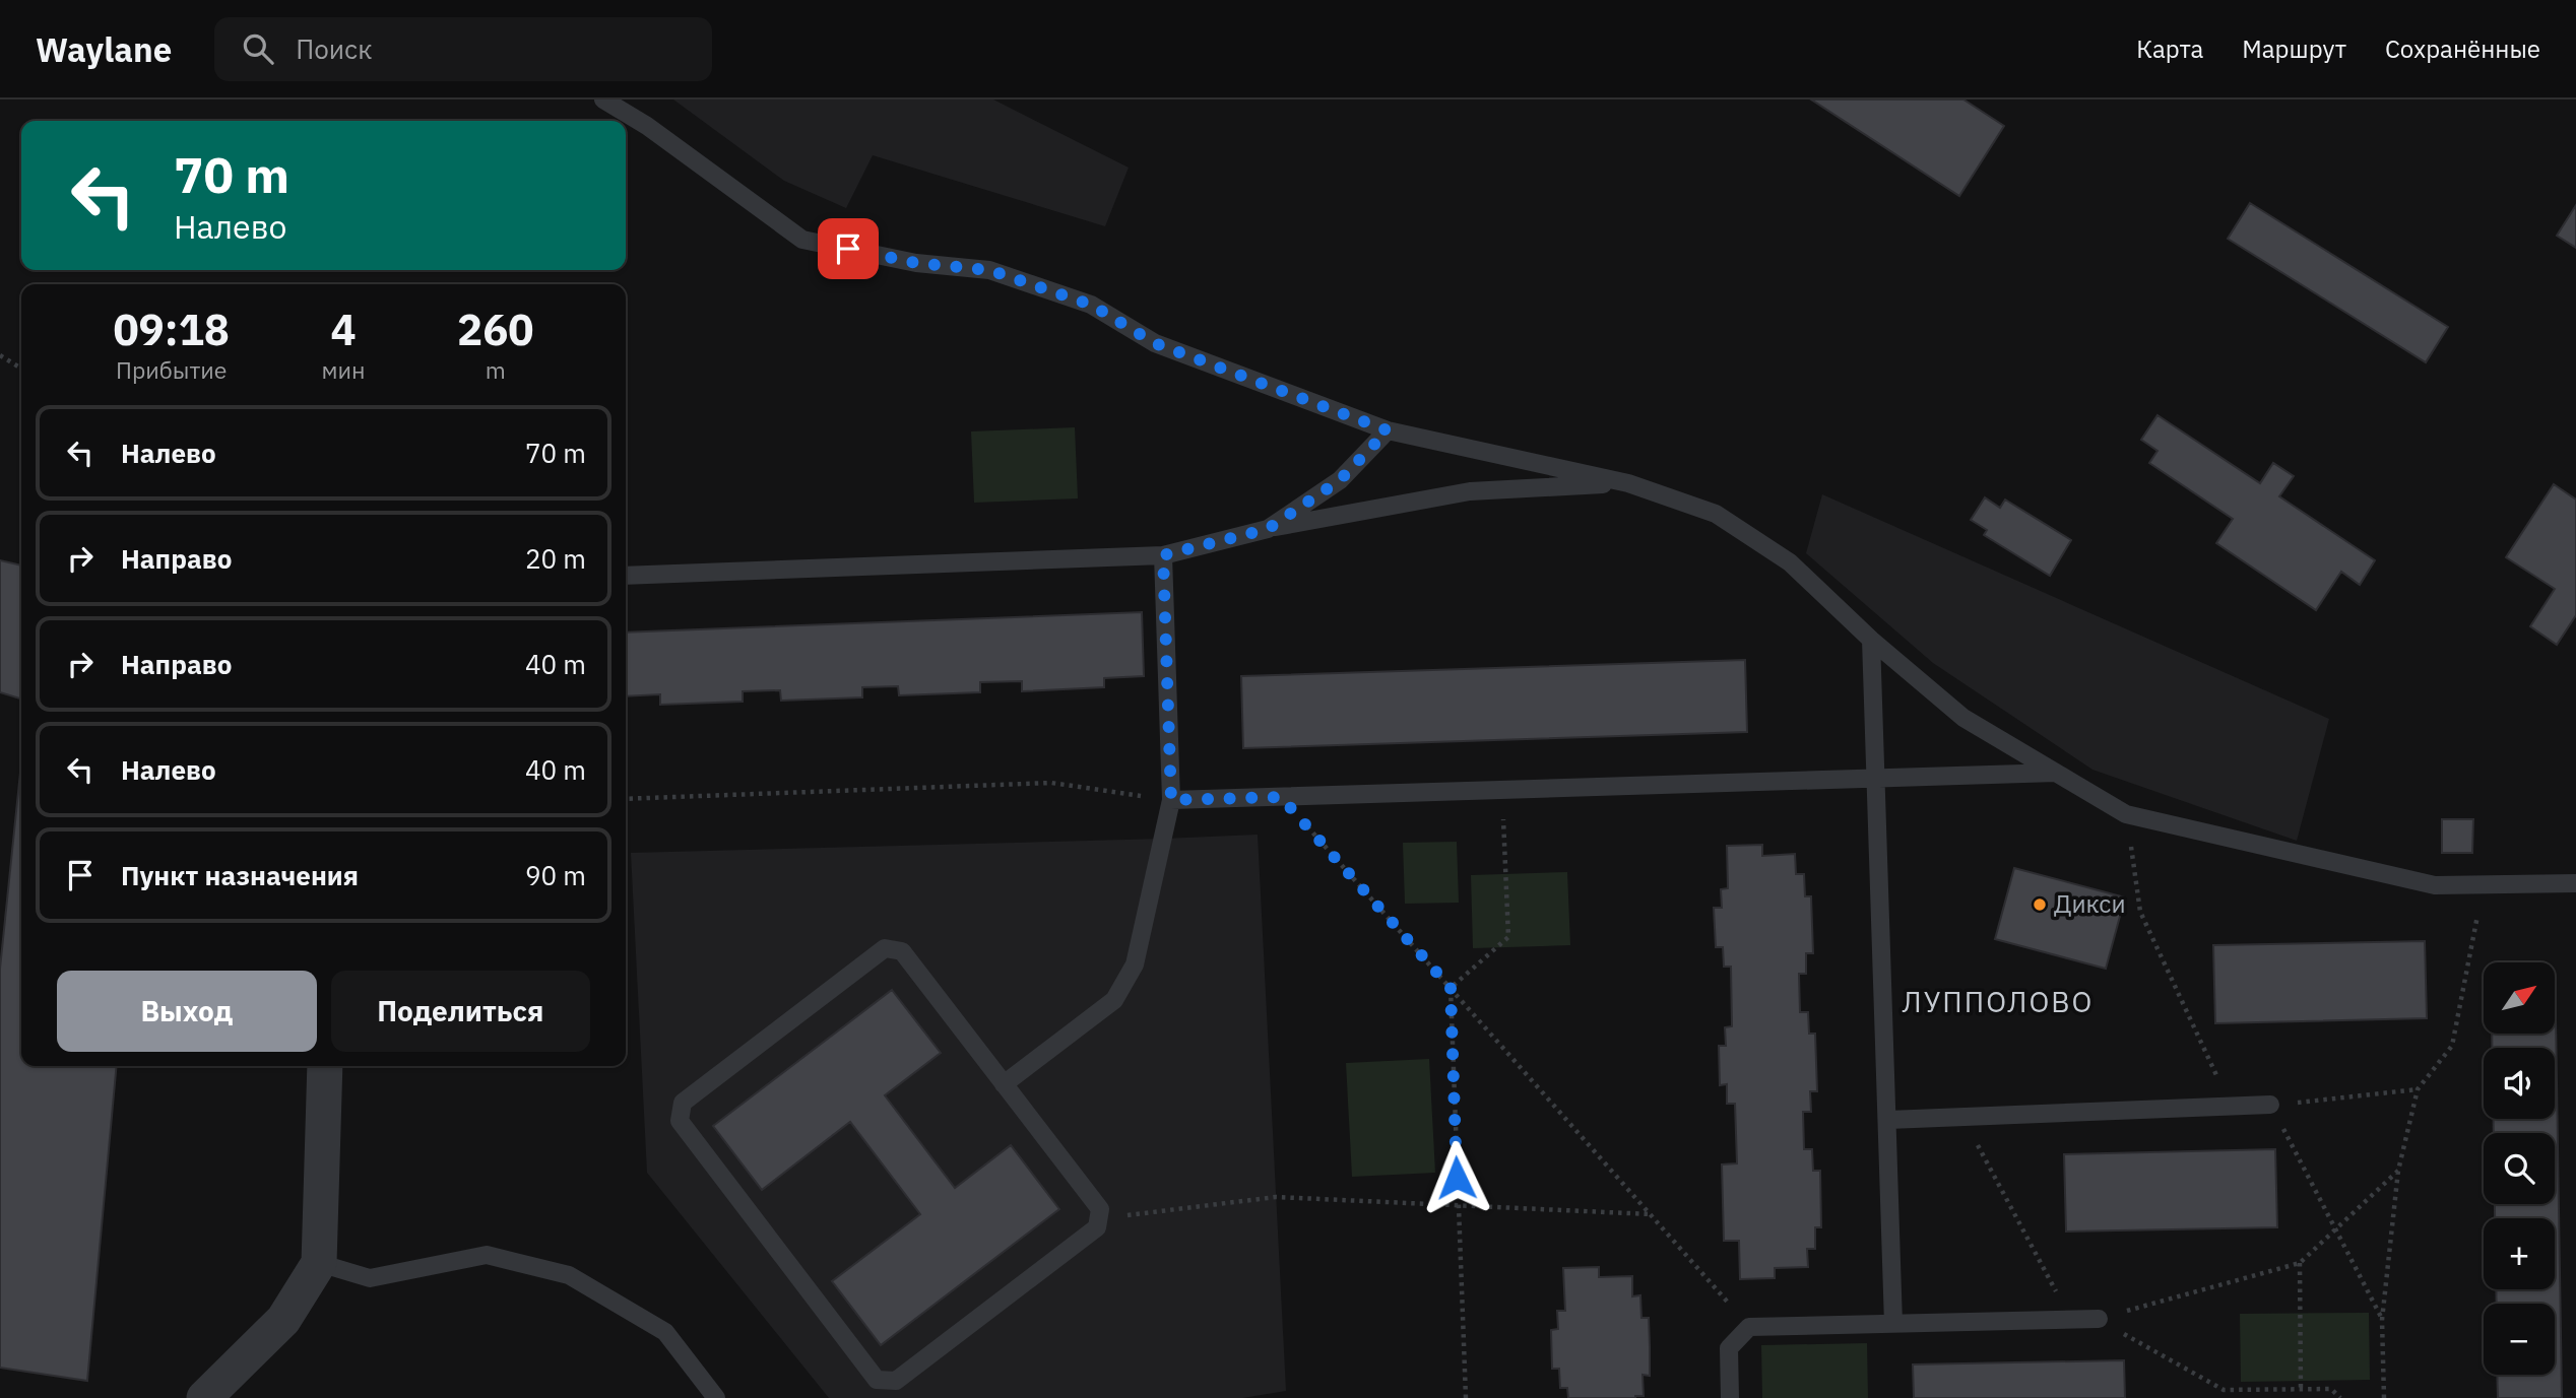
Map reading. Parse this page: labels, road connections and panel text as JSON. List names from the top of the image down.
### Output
{
  "districts": ["ЛУППОЛОВО"],
  "places": ["Дикси"],
  "north": "top right",
  "page": {
    "header": "Waylane",
    "search": "Поиск",
    "nav": ["Карта", "Маршрут", "Сохранённые"],
    "turn": ["70 m", "Налево"],
    "eta": [
      "09:18",
      "Прибытие",
      "4",
      "мин",
      "260",
      "m"
    ],
    "list": [
      {
        "name": "Налево",
        "value": "70 m"
      },
      {
        "name": "Направо",
        "value": "20 m"
      },
      {
        "name": "Направо",
        "value": "40 m"
      },
      {
        "name": "Налево",
        "value": "40 m"
      },
      {
        "name": "Пункт назначения",
        "value": "90 m"
      }
    ],
    "buttons": ["Выход", "Поделиться"],
    "map_buttons": ["+", "−"]
  }
}
